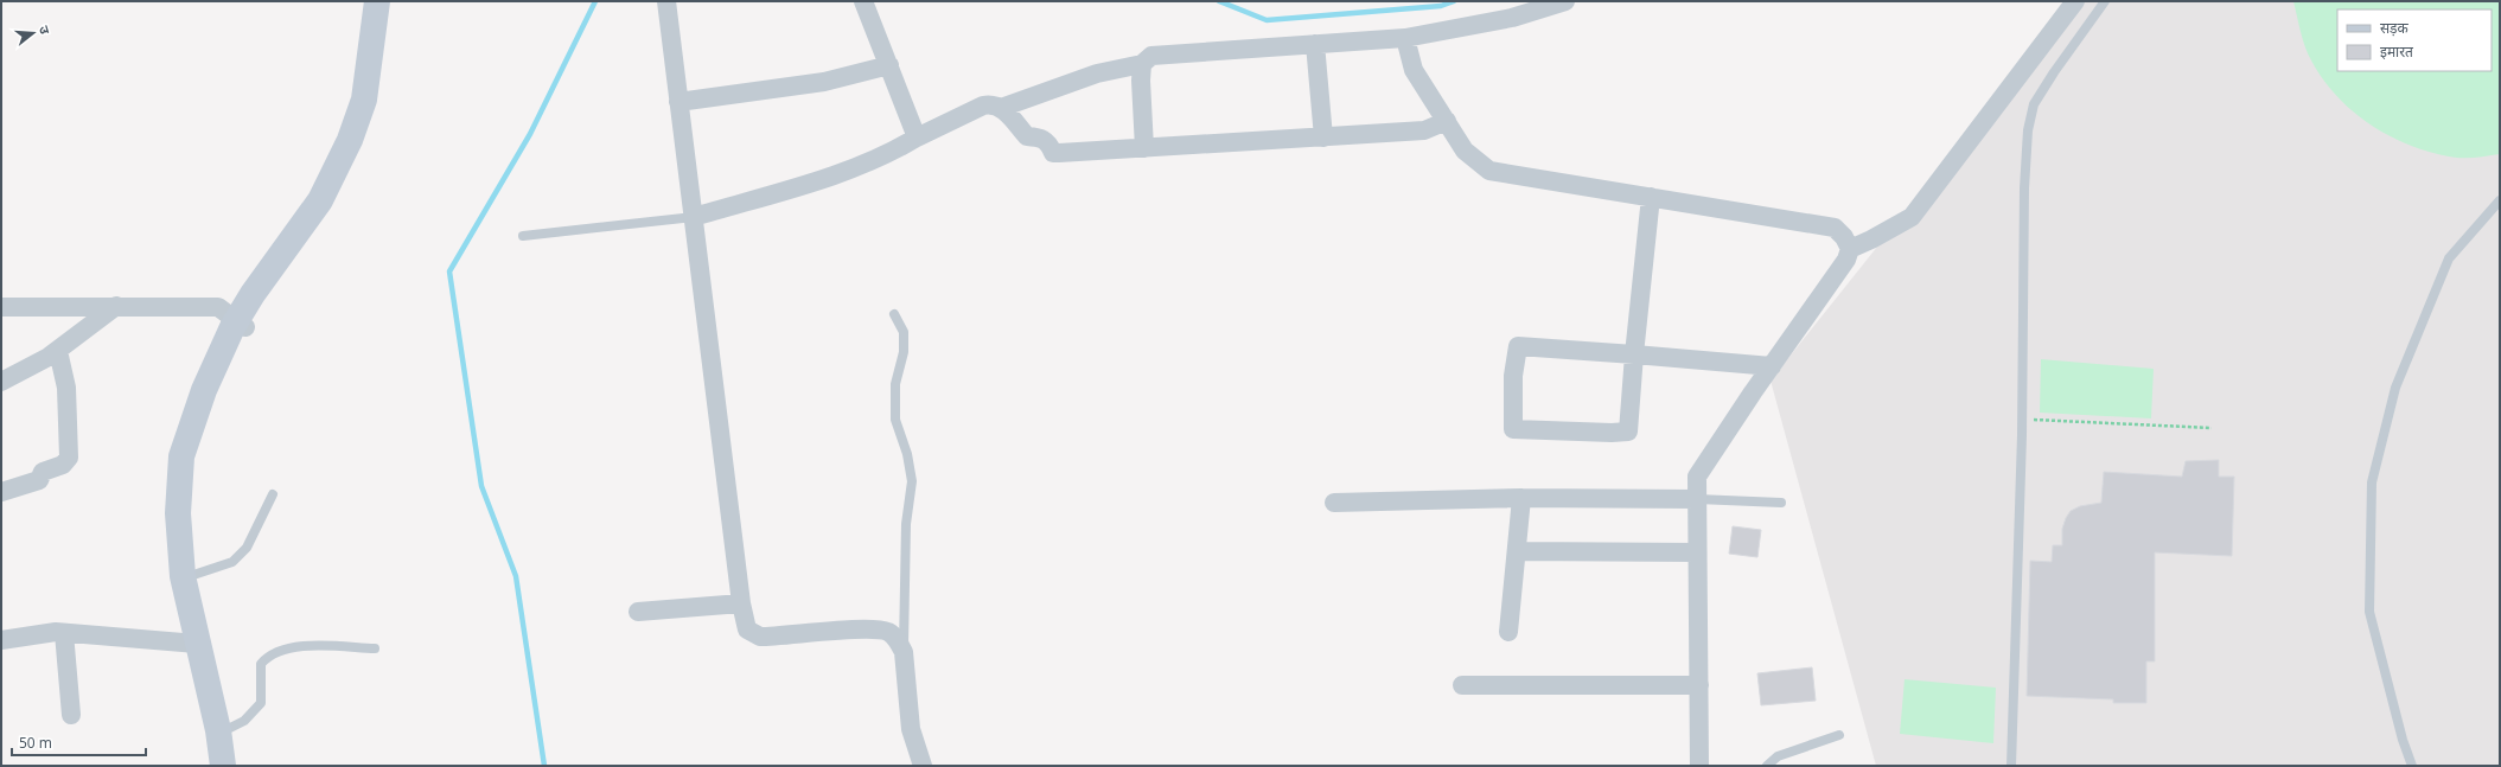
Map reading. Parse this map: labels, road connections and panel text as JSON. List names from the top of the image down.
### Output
{
  "legend": ["सड़क", "इमारत"],
  "scale_bar": "50 m",
  "north": "right"
}
